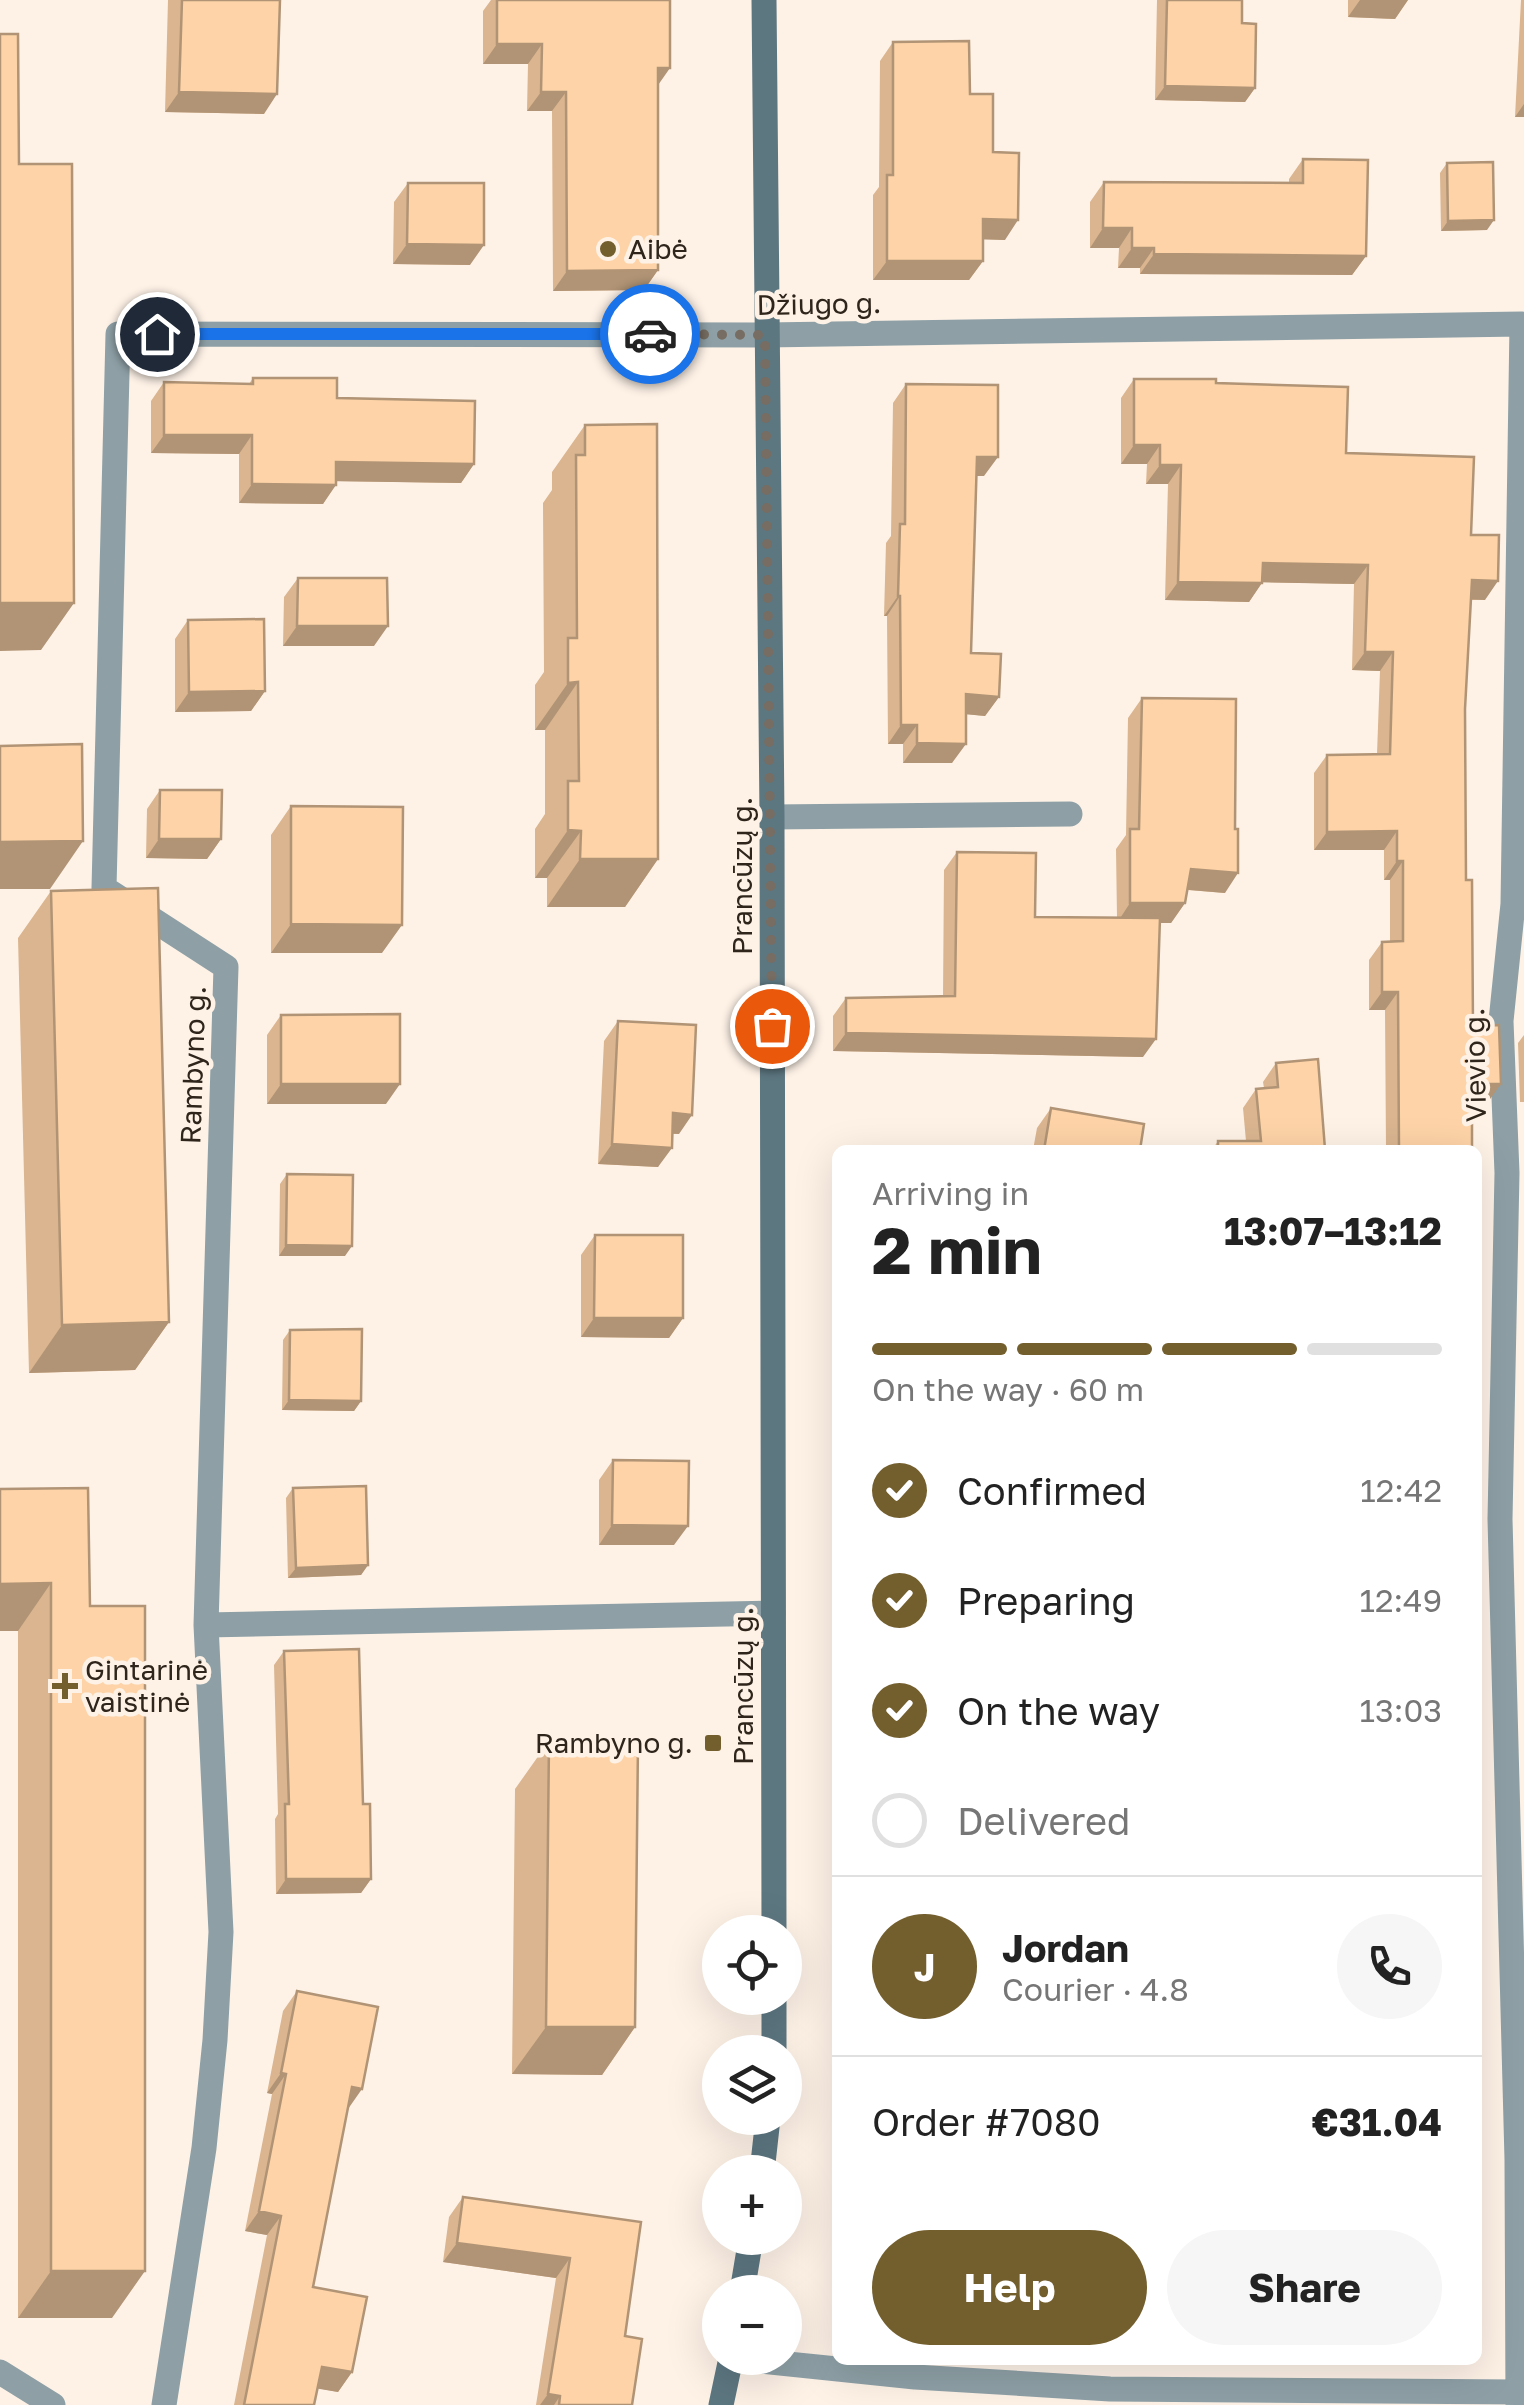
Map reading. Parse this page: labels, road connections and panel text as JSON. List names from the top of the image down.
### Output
{
  "streets": {
    "street": [
      "Džiugo g.",
      "Prancūzų g.",
      "Rambyno g.",
      "Vievio g."
    ]
  },
  "crossings": [
    ["Džiugo g.", "Prancūzų g."],
    ["Džiugo g.", "Rambyno g."],
    ["Džiugo g.", "Vievio g."]
  ],
  "places": {
    "other": ["Aibė"],
    "health": ["Gintarinė vaistinė"],
    "transit": ["Rambyno g."]
  },
  "page": {
    "heading": ["2 min", "Arriving in", "13:07–13:12"],
    "panel": [
      "Jordan",
      "Courier · 4.8",
      "Order #7080",
      "€31.04"
    ],
    "bar": "On the way · 60 m",
    "list": [
      ["Confirmed", "12:42"],
      ["Preparing", "12:49"],
      ["On the way", "13:03"],
      "Delivered"
    ],
    "round": "J",
    "map_buttons": ["+", "−"],
    "buttons": ["Help", "Share"]
  }
}
